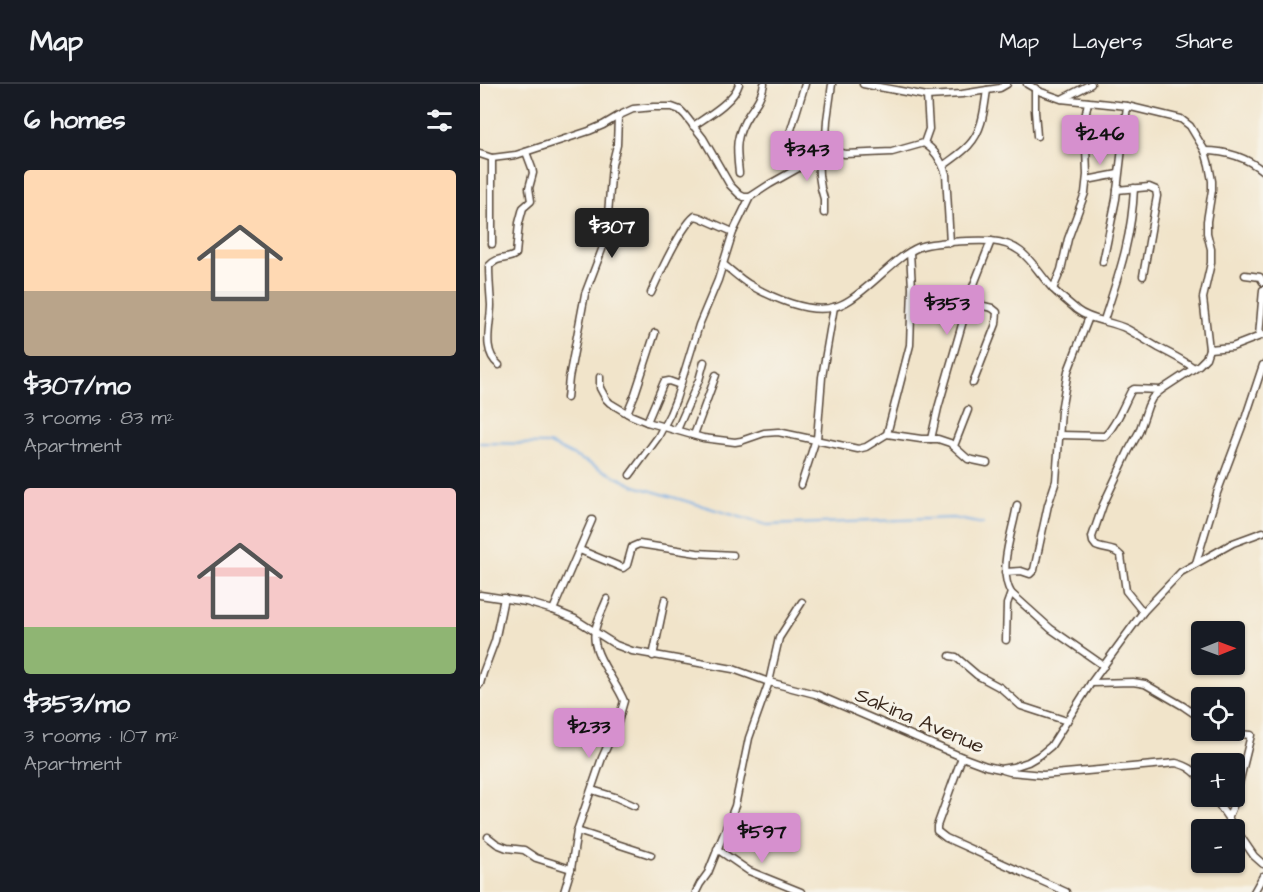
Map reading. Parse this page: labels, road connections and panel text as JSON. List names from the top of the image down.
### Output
{
  "streets": {
    "street": ["Sakina Avenue"]
  },
  "north": "right",
  "page": {
    "header": "Map",
    "nav": ["Map", "Layers", "Share"],
    "heading": "6 homes",
    "price": [
      "$246",
      "$343",
      "$307",
      "$353",
      "$233",
      "$597"
    ],
    "list": [
      {
        "name": "$307/mo",
        "note": "3 rooms · 83 m² · Apartment"
      },
      {
        "name": "$353/mo",
        "note": "3 rooms · 107 m² · Apartment"
      }
    ],
    "map_buttons": ["+", "−"]
  }
}
